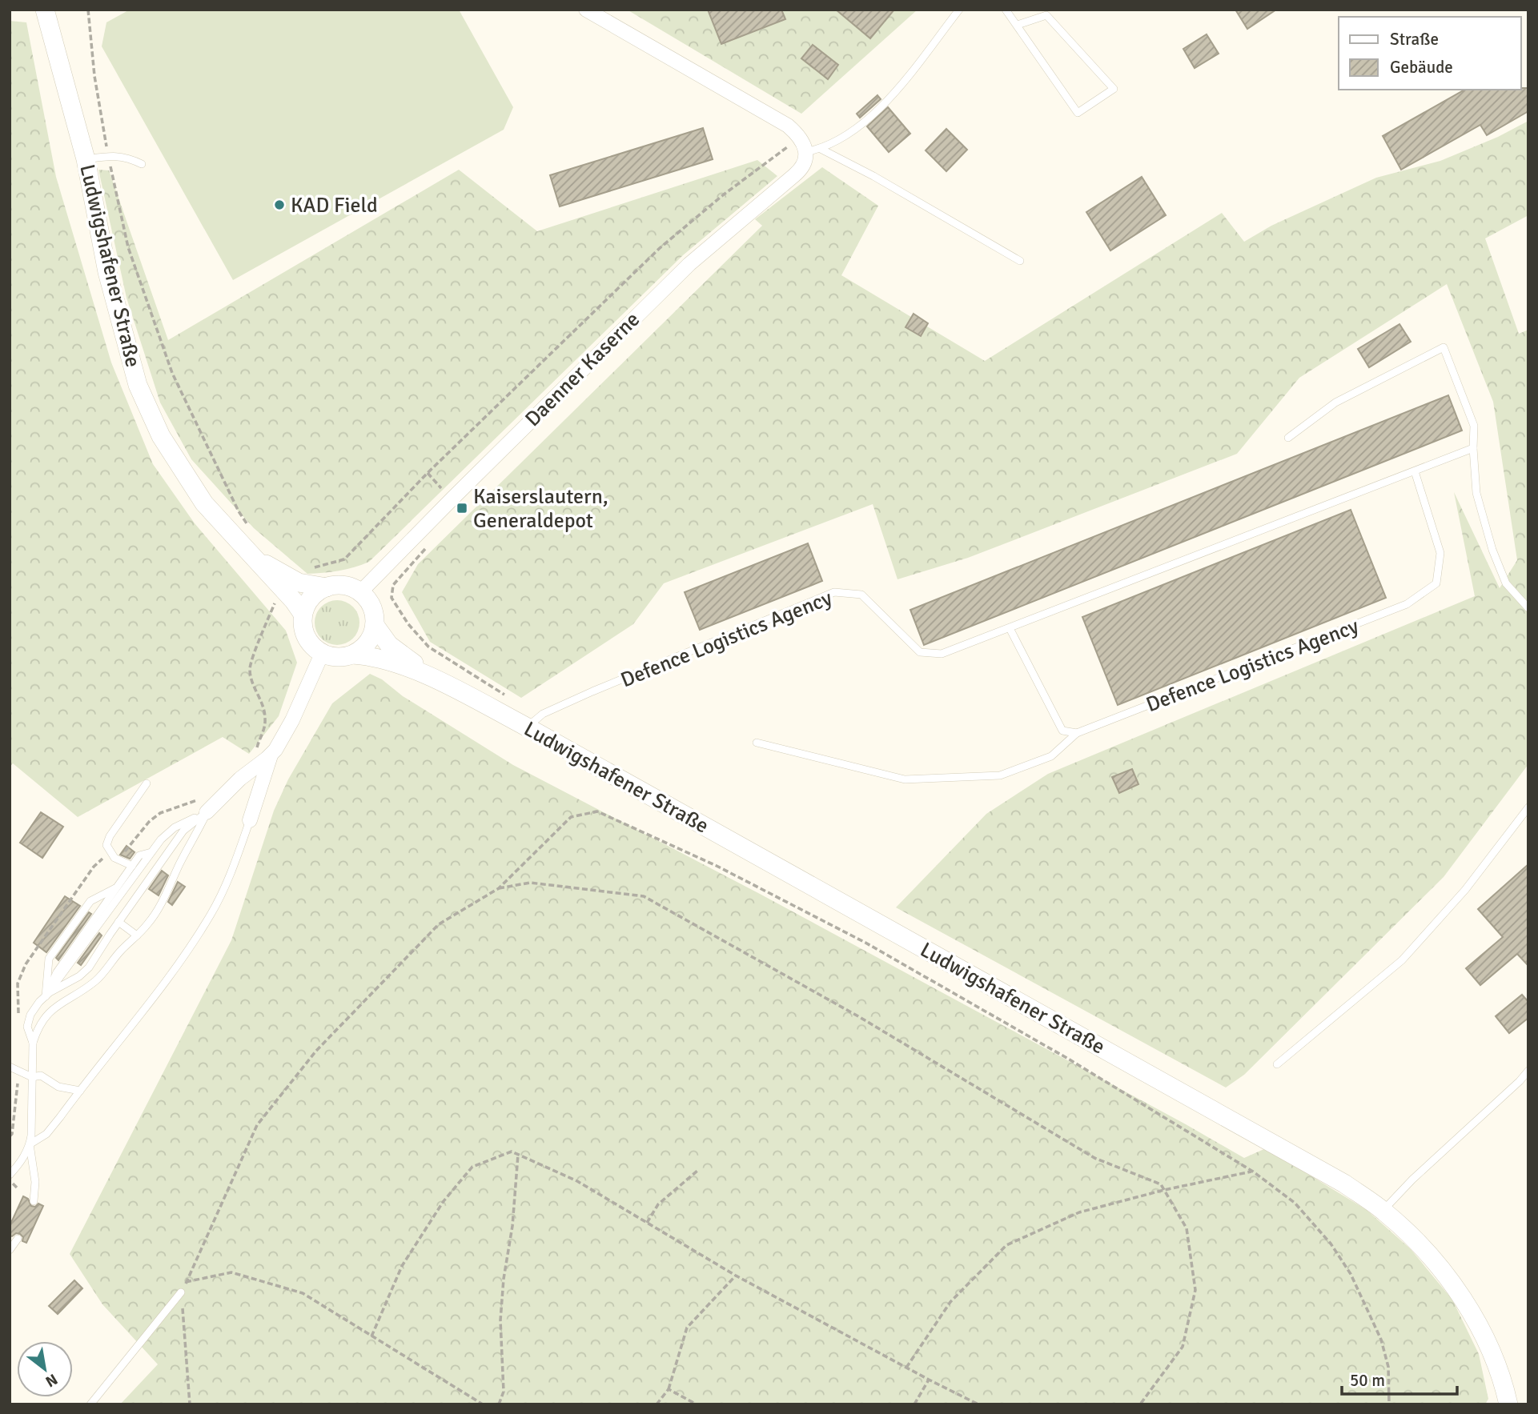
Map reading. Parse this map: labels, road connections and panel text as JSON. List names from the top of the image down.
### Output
{
  "streets": {
    "street": ["Ludwigshafener Straße", "Daenner Kaserne"],
    "lane": ["Defence Logistics Agency"]
  },
  "crossings": [
    ["Ludwigshafener Straße", "Daenner Kaserne"],
    ["Ludwigshafener Straße", "Defence Logistics Agency"]
  ],
  "places": {
    "other": ["KAD Field"],
    "transit": ["Kaiserslautern, Generaldepot"]
  },
  "legend": ["Straße", "Gebäude"],
  "scale_bar": "50 m",
  "north": "bottom right"
}
